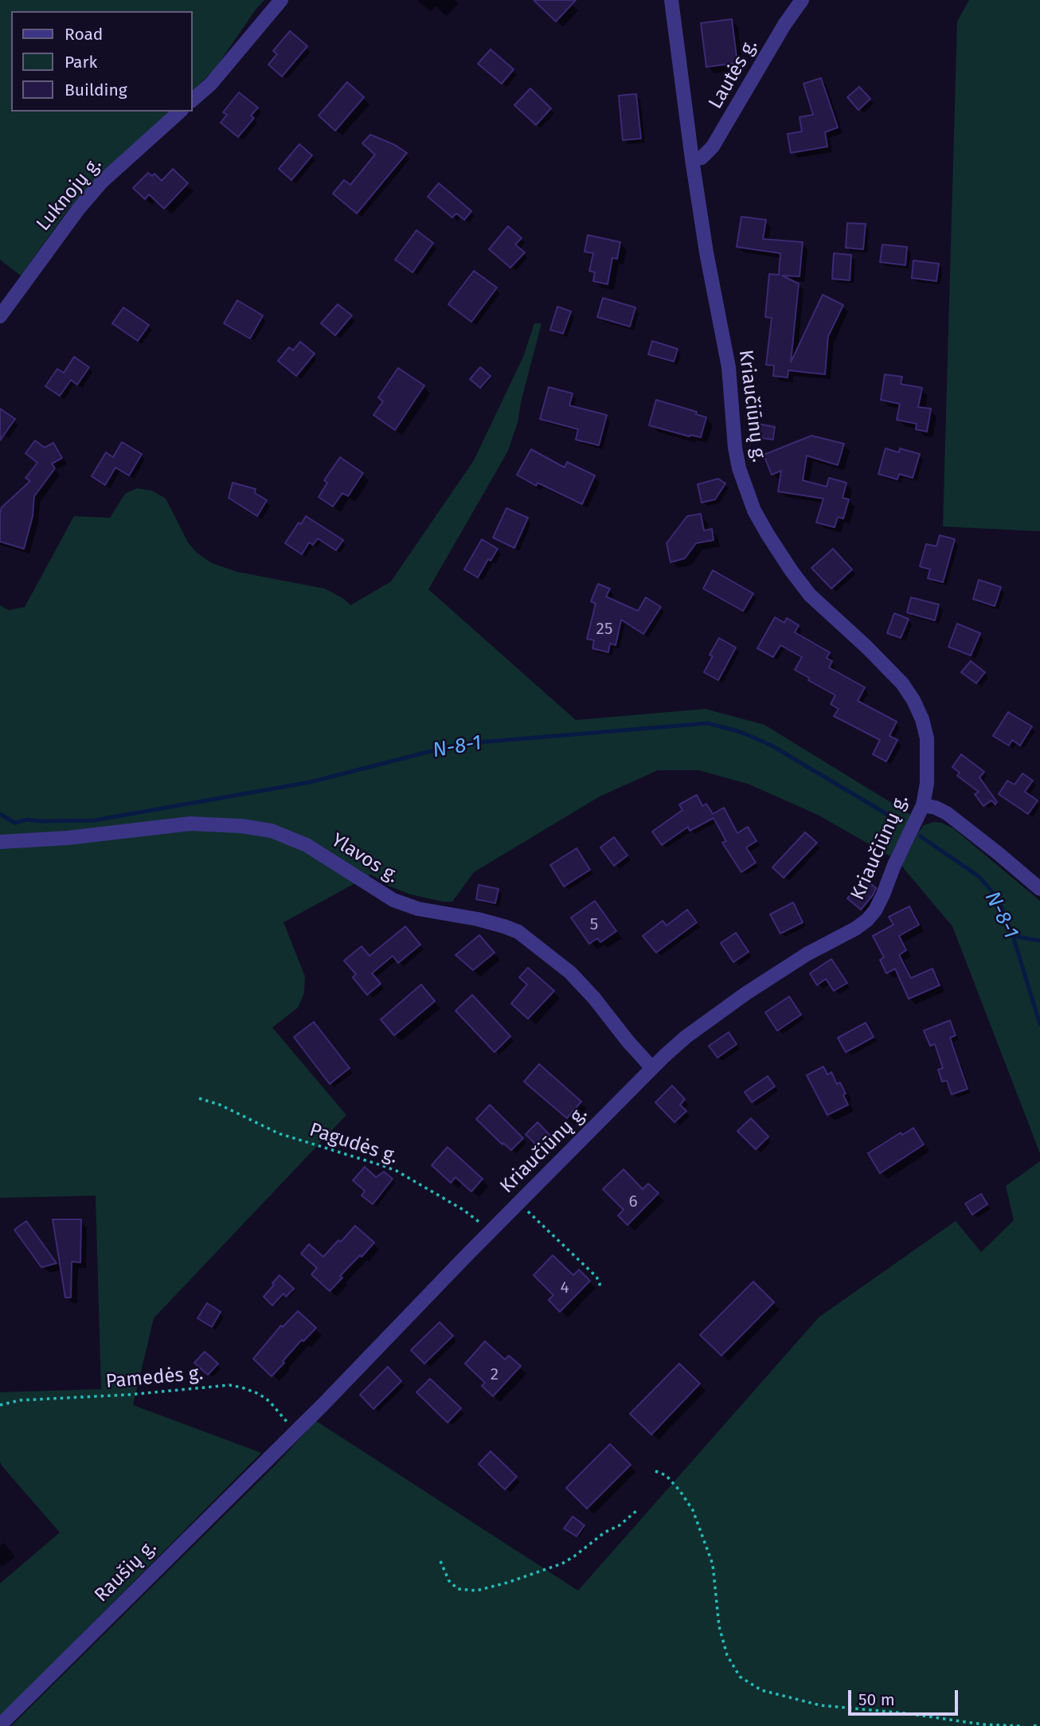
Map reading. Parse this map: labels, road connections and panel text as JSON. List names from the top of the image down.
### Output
{
  "streets": {
    "street": [
      "Lautės g.",
      "Luknojų g.",
      "Kriaučiūnų g.",
      "Ylavos g.",
      "Raušių g."
    ],
    "path": ["Pagudės g.", "Pamedės g."]
  },
  "crossings": [
    ["Lautės g.", "Kriaučiūnų g."],
    ["Kriaučiūnų g.", "Ylavos g."],
    ["Kriaučiūnų g.", "Pagudės g."],
    ["Kriaučiūnų g.", "Pamedės g."],
    ["Kriaučiūnų g.", "Raušių g."]
  ],
  "water": ["N-8-1"],
  "house_numbers": [
    "25",
    "5",
    "6",
    "4",
    "2"
  ],
  "legend": ["Road", "Park", "Building"],
  "scale_bar": "50 m"
}
